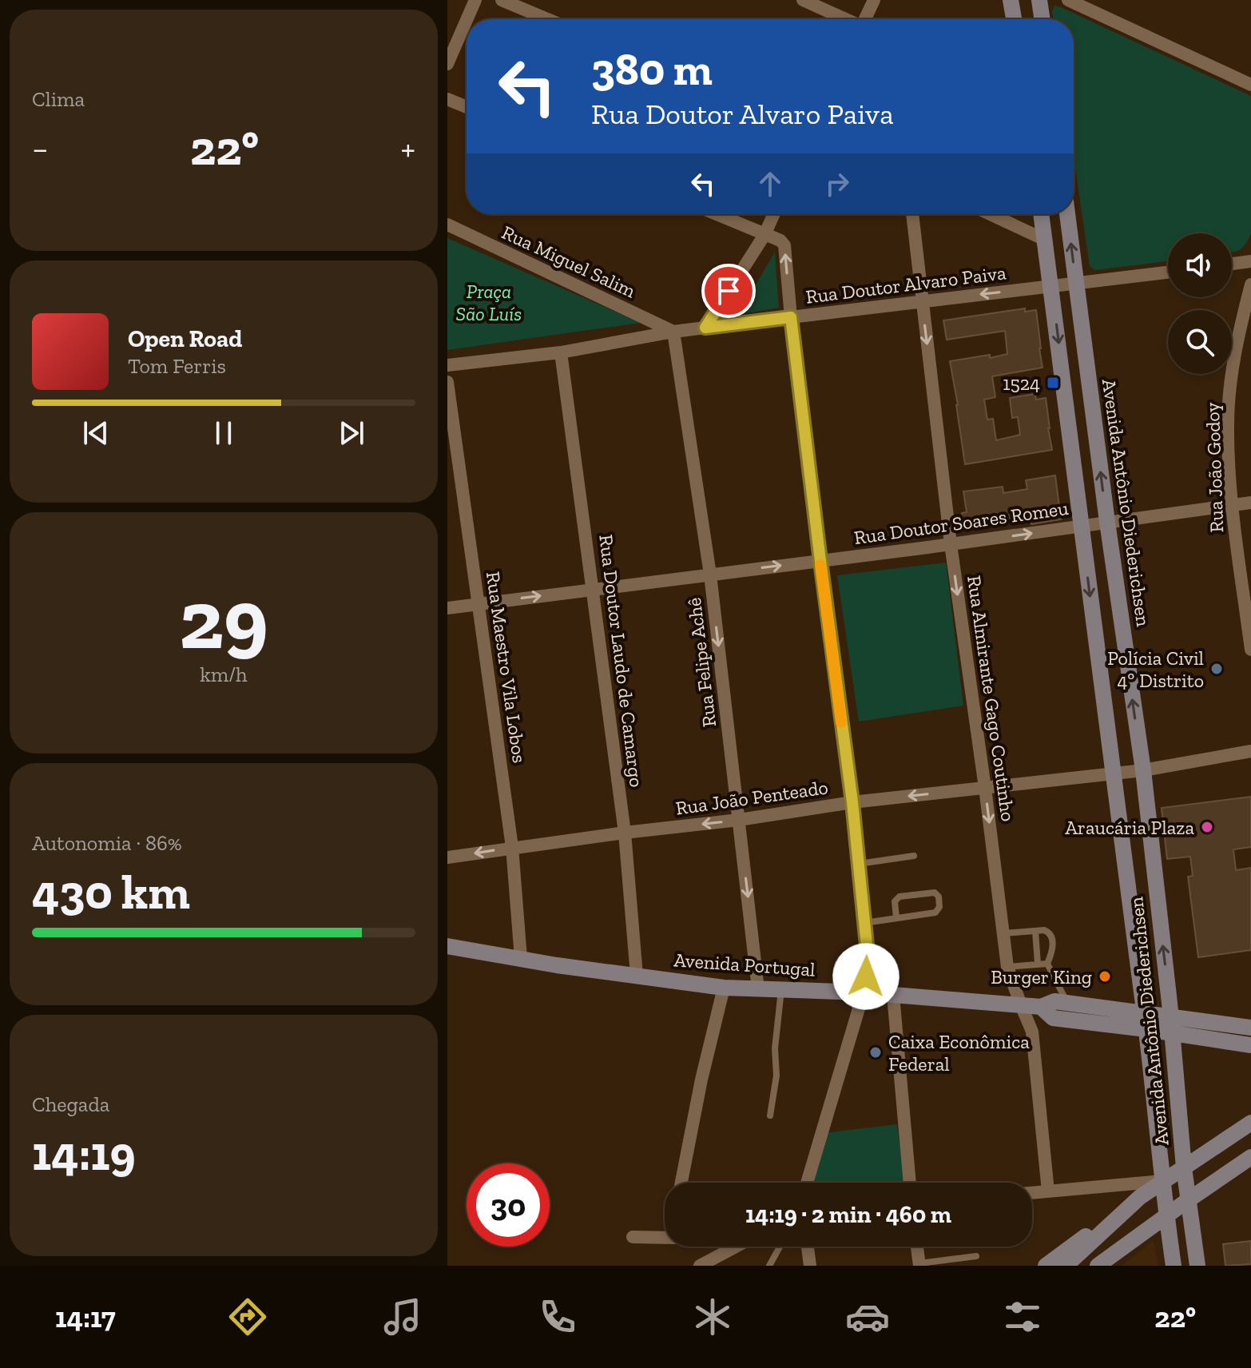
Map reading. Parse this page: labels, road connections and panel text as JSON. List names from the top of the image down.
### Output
{
  "streets": {
    "main road": ["Avenida Antônio Diederichsen", "Avenida Portugal"],
    "street": [
      "Rua Miguel Salim",
      "Rua Doutor Alvaro Paiva",
      "Rua João Godoy",
      "Rua Doutor Soares Romeu",
      "Rua Doutor Laudo de Camargo",
      "Rua Felipe Achê",
      "Rua Maestro Vila Lobos",
      "Rua Almirante Gago Coutinho",
      "Rua João Penteado"
    ]
  },
  "crossings": [
    ["Rua Miguel Salim", "Rua Doutor Alvaro Paiva"],
    ["Rua Miguel Salim", "Rua Felipe Achê"],
    ["Rua Doutor Alvaro Paiva", "Avenida Antônio Diederichsen"],
    ["Rua Doutor Alvaro Paiva", "Rua Doutor Laudo de Camargo"],
    ["Rua Doutor Alvaro Paiva", "Rua Felipe Achê"],
    ["Rua Doutor Alvaro Paiva", "Rua Almirante Gago Coutinho"],
    ["Rua João Godoy", "Rua Doutor Soares Romeu"],
    ["Avenida Antônio Diederichsen", "Rua Doutor Soares Romeu"],
    ["Avenida Antônio Diederichsen", "Rua João Penteado"],
    ["Avenida Antônio Diederichsen", "Avenida Portugal"],
    ["Rua Doutor Soares Romeu", "Rua Doutor Laudo de Camargo"],
    ["Rua Doutor Soares Romeu", "Rua Felipe Achê"],
    ["Rua Doutor Soares Romeu", "Rua Maestro Vila Lobos"],
    ["Rua Doutor Soares Romeu", "Rua Almirante Gago Coutinho"],
    ["Rua Doutor Laudo de Camargo", "Rua João Penteado"],
    ["Rua Doutor Laudo de Camargo", "Avenida Portugal"],
    ["Rua Felipe Achê", "Rua João Penteado"],
    ["Rua Felipe Achê", "Avenida Portugal"],
    ["Rua Maestro Vila Lobos", "Rua João Penteado"],
    ["Rua Maestro Vila Lobos", "Avenida Portugal"],
    ["Rua Almirante Gago Coutinho", "Rua João Penteado"],
    ["Rua Almirante Gago Coutinho", "Avenida Portugal"]
  ],
  "one_way": ["Rua Doutor Soares Romeu", "Rua Almirante Gago Coutinho", "Rua João Penteado"],
  "parks": ["Praça São Luís"],
  "places": {
    "transit": ["1524"],
    "other": [
      "Polícia Civil 4º Distrito",
      "Araucária Plaza",
      "Burger King",
      "Caixa Econômica Federal"
    ]
  },
  "page": {
    "tile": [
      "Clima",
      ["29", "km/h"],
      ["Autonomia · 86%", "430 km"],
      ["Chegada", "14:19"]
    ],
    "turn": ["380 m", "Rua Doutor Alvaro Paiva"],
    "heat": ["−", "22°", "+"],
    "song": ["Open Road", "Tom Ferris"],
    "limit": "30",
    "trip": "14:19 · 2 min · 460 m",
    "tabs": ["14:17", "22°"]
  }
}
